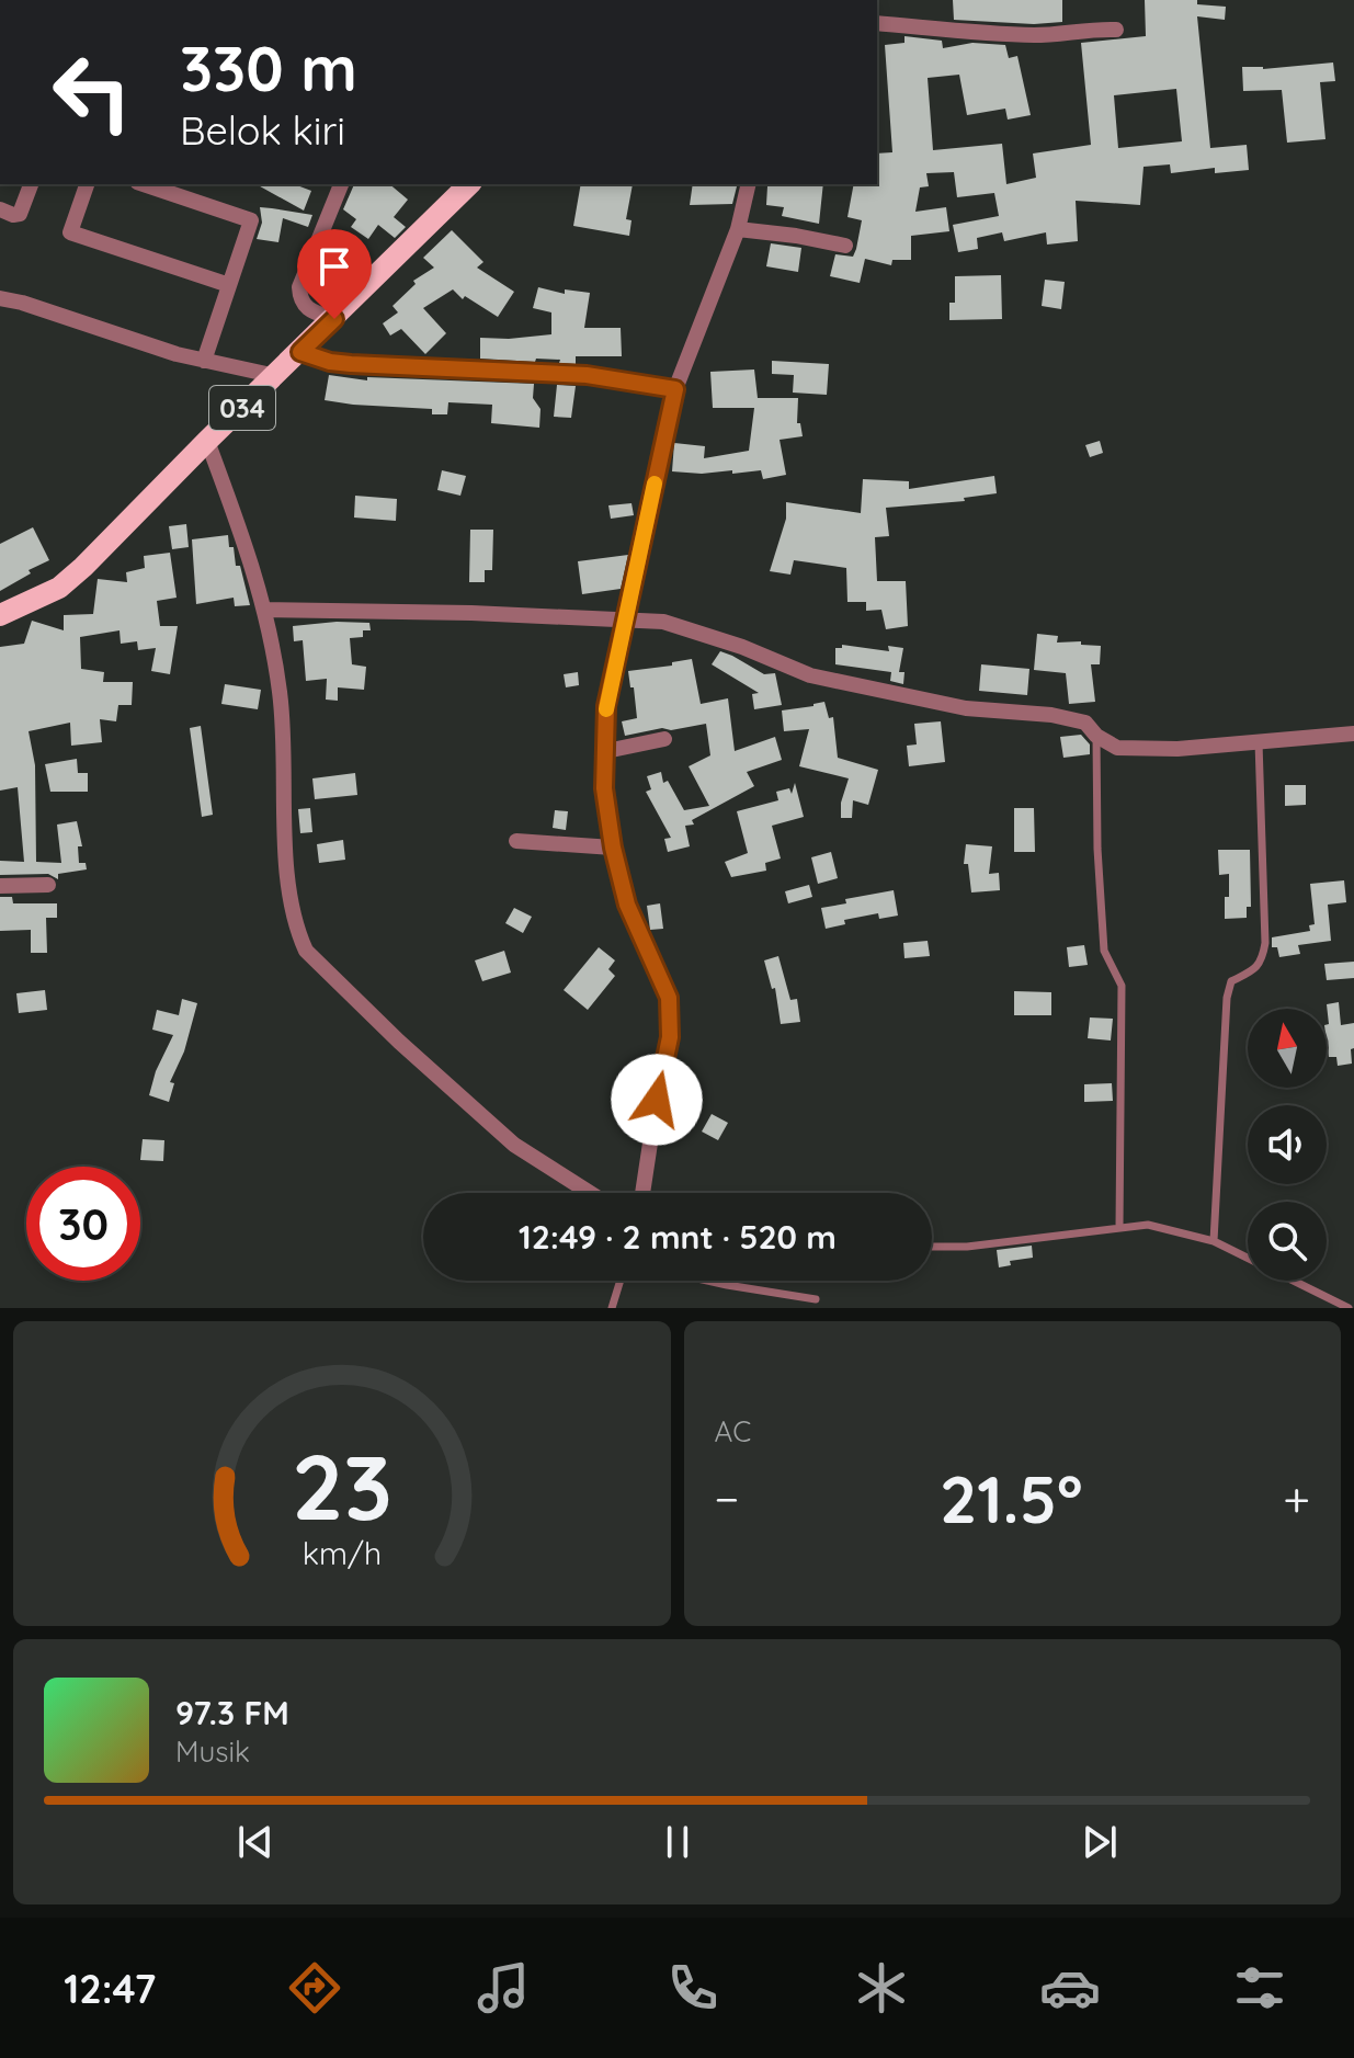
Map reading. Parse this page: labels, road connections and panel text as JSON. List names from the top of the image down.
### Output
{
  "streets": {
    "main road": ["034"]
  },
  "north": "top",
  "page": {
    "turn": ["330 m", "Belok kiri"],
    "limit": "30",
    "trip": "12:49 · 2 mnt · 520 m",
    "tile": "AC",
    "heat": ["−", "21.5°", "+"],
    "song": ["97.3 FM", "Musik"],
    "tabs": "12:47",
    "gauge": ["23", "km/h"]
  }
}
